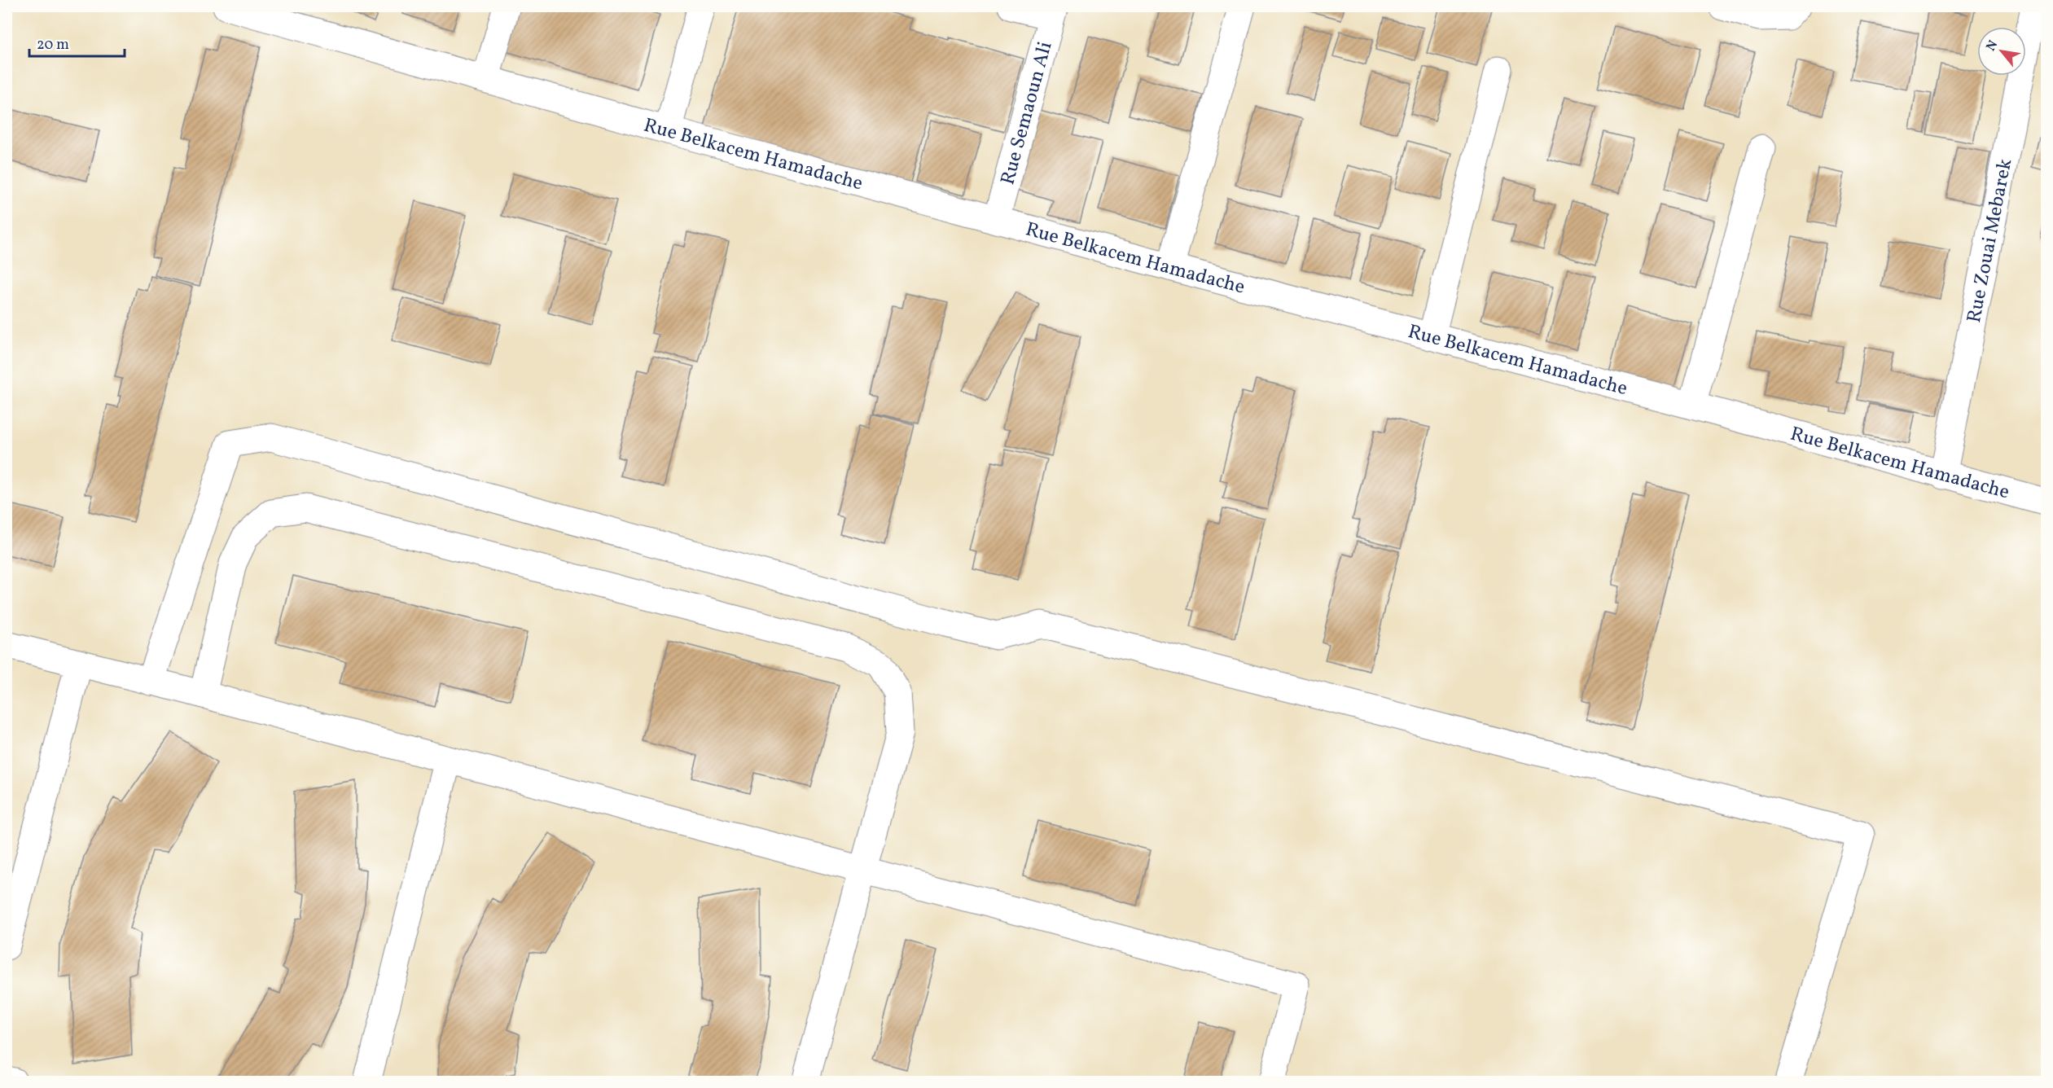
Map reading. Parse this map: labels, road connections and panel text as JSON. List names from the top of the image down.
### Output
{
  "streets": {
    "street": ["Rue Semaoun Ali", "Rue Belkacem Hamadache", "Rue Zouai Mebarek"]
  },
  "crossings": [
    ["Rue Semaoun Ali", "Rue Belkacem Hamadache"],
    ["Rue Belkacem Hamadache", "Rue Zouai Mebarek"]
  ],
  "scale_bar": "20 m",
  "north": "top left"
}
